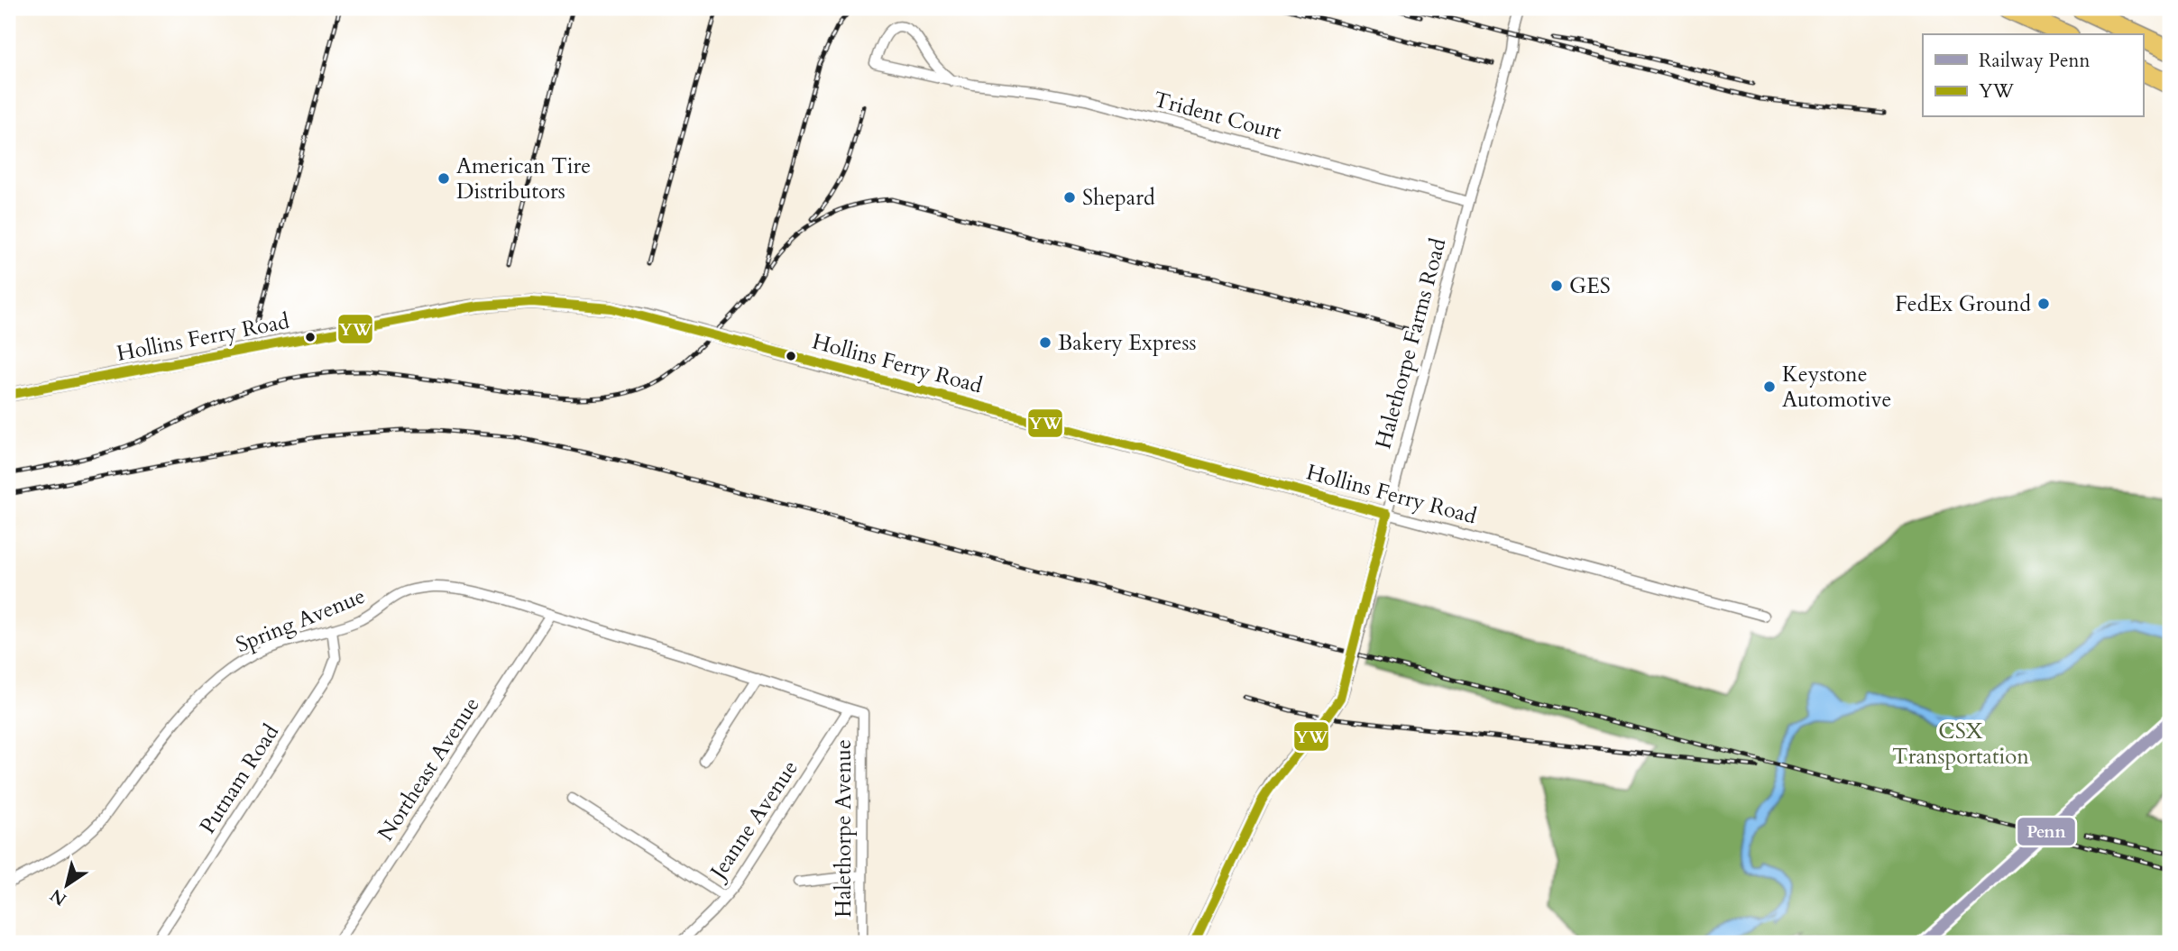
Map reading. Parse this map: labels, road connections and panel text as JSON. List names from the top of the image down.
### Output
{
  "streets": {
    "street": [
      "Trident Court",
      "Hollins Ferry Road",
      "Halethorpe Farms Road",
      "Spring Avenue",
      "Northeast Avenue",
      "Putnam Road",
      "Jeanne Avenue",
      "Halethorpe Avenue"
    ]
  },
  "crossings": [
    ["Trident Court", "Halethorpe Farms Road"],
    ["Hollins Ferry Road", "Halethorpe Farms Road"],
    ["Spring Avenue", "Northeast Avenue"],
    ["Spring Avenue", "Putnam Road"],
    ["Spring Avenue", "Jeanne Avenue"],
    ["Spring Avenue", "Halethorpe Avenue"]
  ],
  "parks": ["CSX Transportation"],
  "places": [
    "American Tire Distributors",
    "Shepard",
    "GES",
    "FedEx Ground",
    "Bakery Express",
    "Keystone Automotive"
  ],
  "lines": ["transit line YW", "rail line Penn"],
  "legend": ["Railway Penn", "YW"],
  "north": "bottom left"
}
